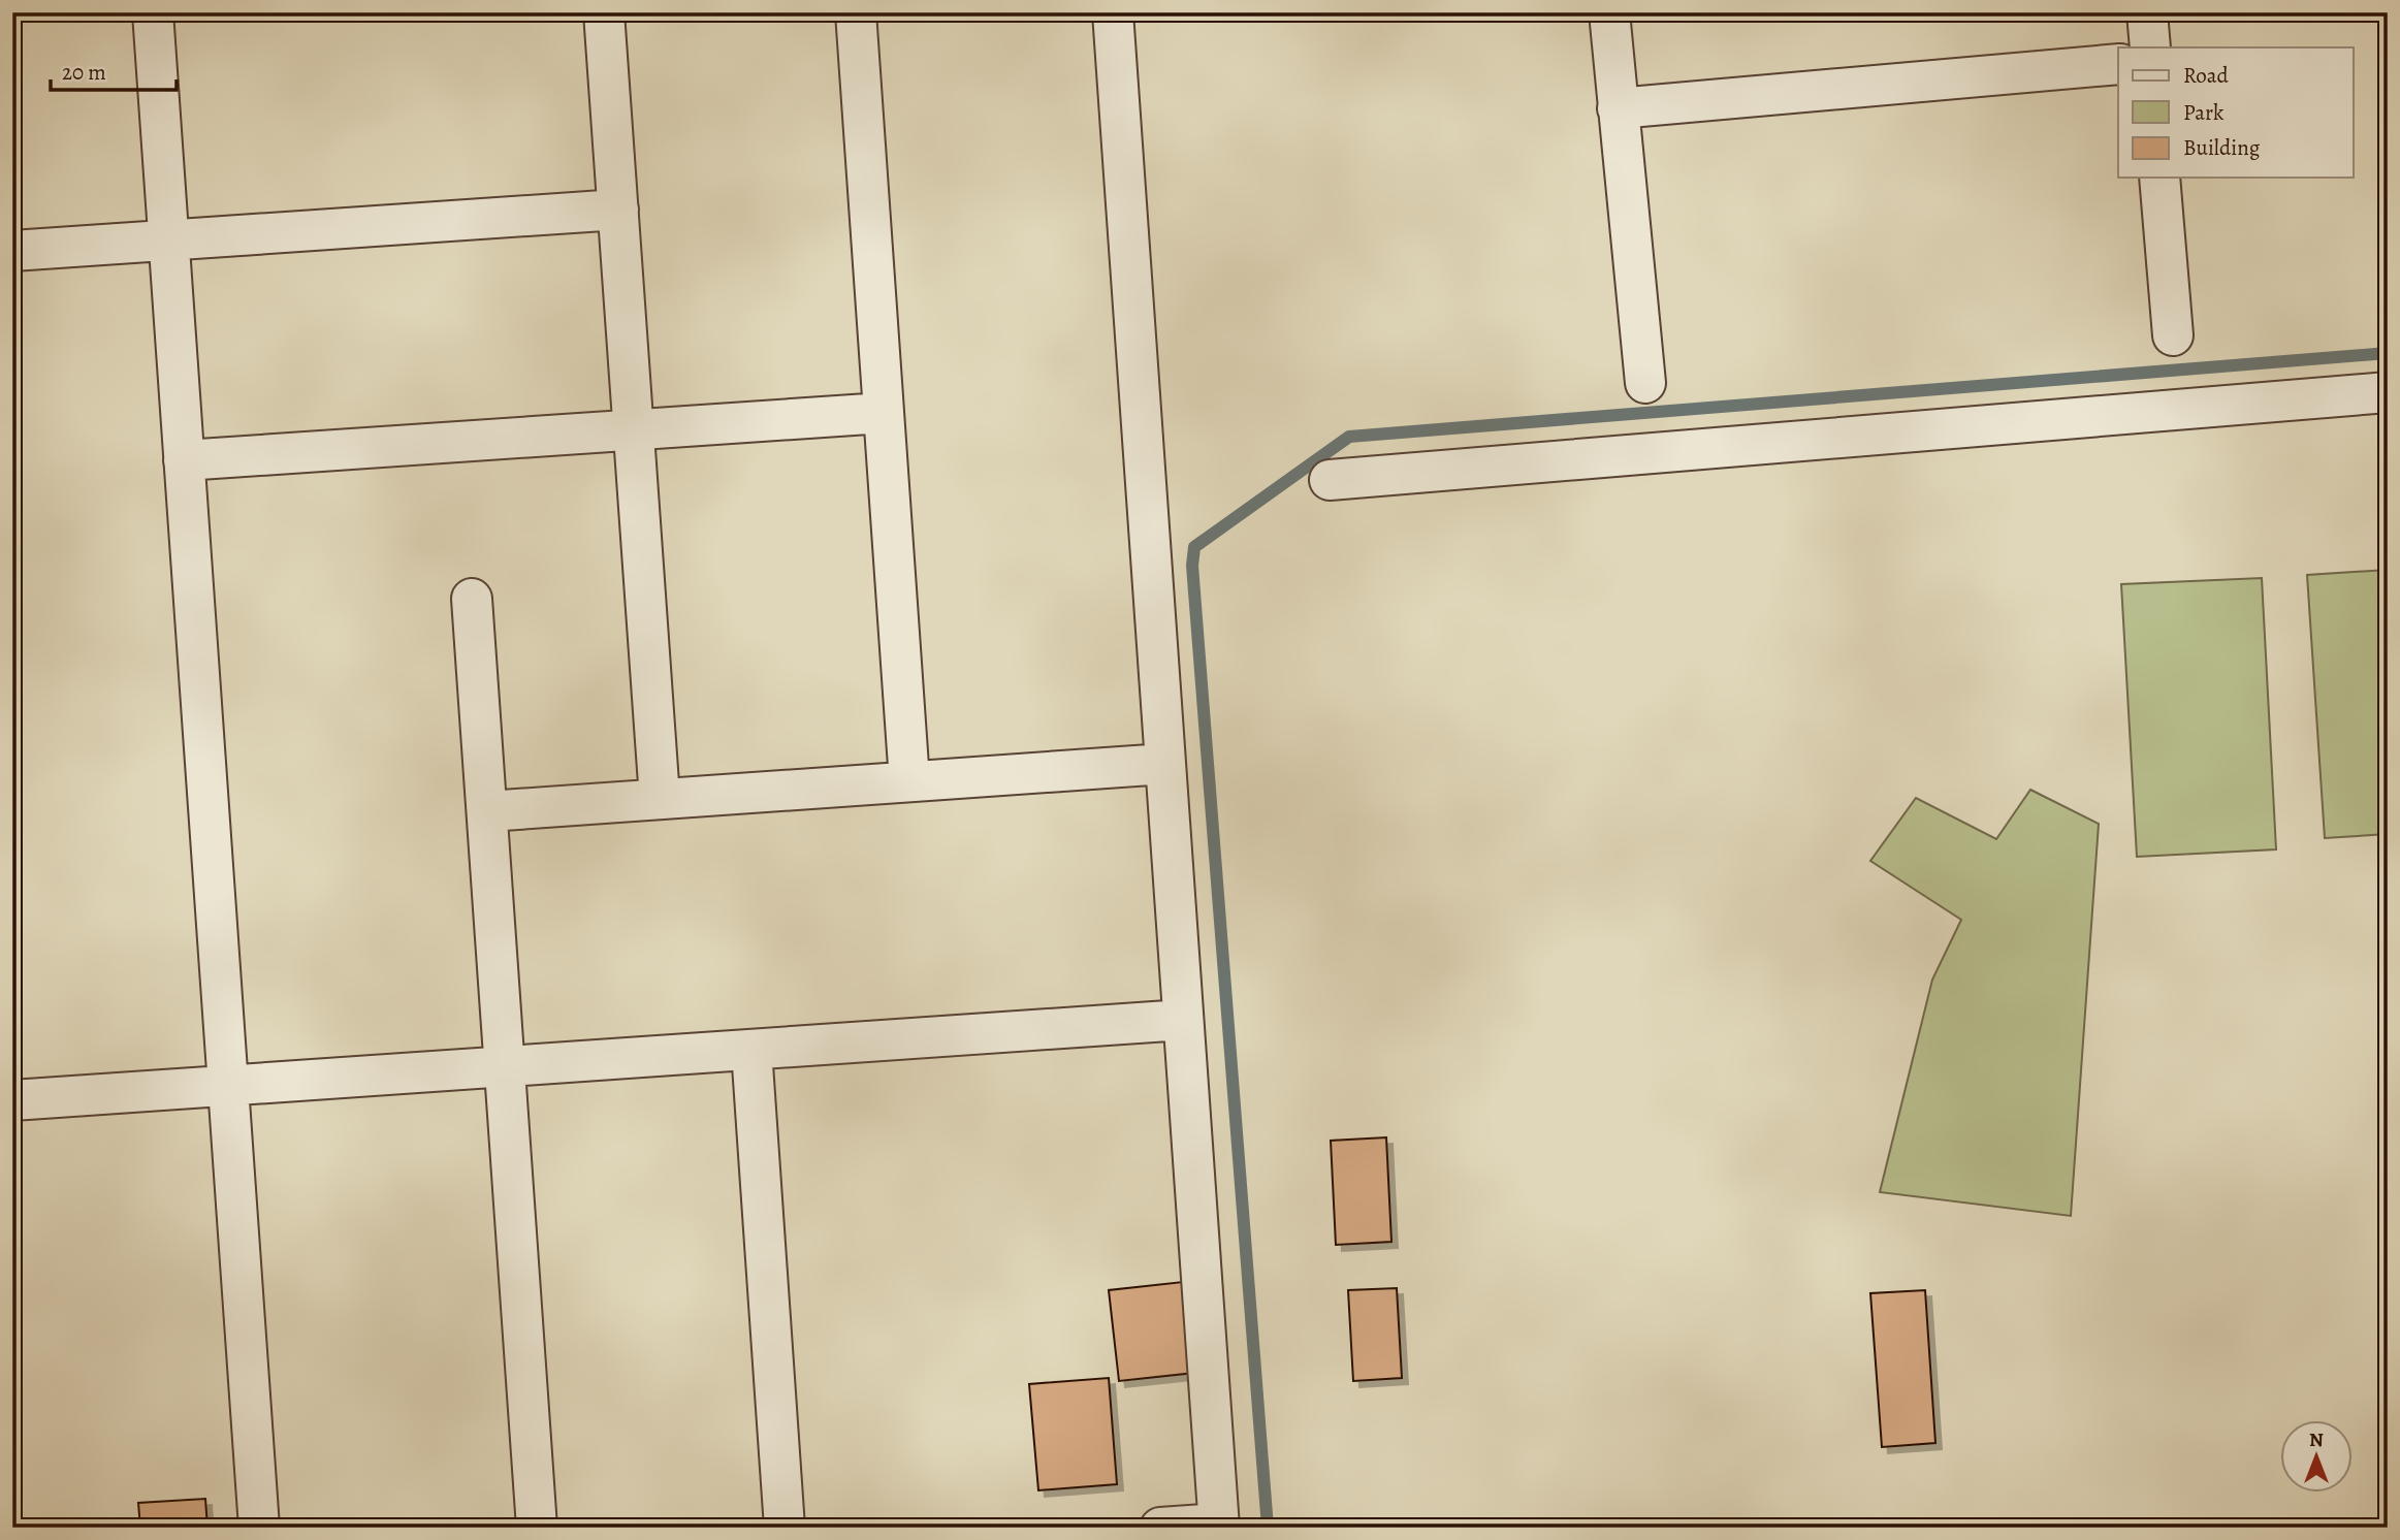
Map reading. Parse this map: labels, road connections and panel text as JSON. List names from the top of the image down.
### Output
{
  "legend": ["Road", "Park", "Building"],
  "scale_bar": "20 m",
  "north": "top"
}
